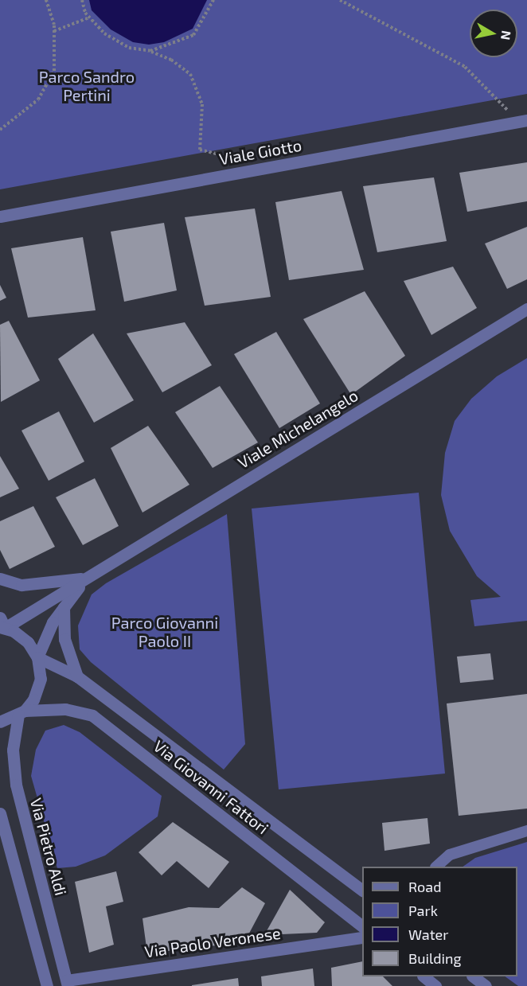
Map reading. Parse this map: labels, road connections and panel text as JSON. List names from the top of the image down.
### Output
{
  "streets": {
    "street": [
      "Viale Giotto",
      "Viale Michelangelo",
      "Via Giovanni Fattori",
      "Via Pietro Aldi",
      "Via Paolo Veronese"
    ]
  },
  "crossings": [
    ["Viale Michelangelo", "Via Giovanni Fattori"],
    ["Via Giovanni Fattori", "Via Pietro Aldi"],
    ["Via Pietro Aldi", "Via Paolo Veronese"]
  ],
  "parks": ["Parco Sandro Pertini", "Parco Giovanni Paolo II"],
  "legend": [
    "Road",
    "Park",
    "Water",
    "Building"
  ],
  "north": "right"
}
